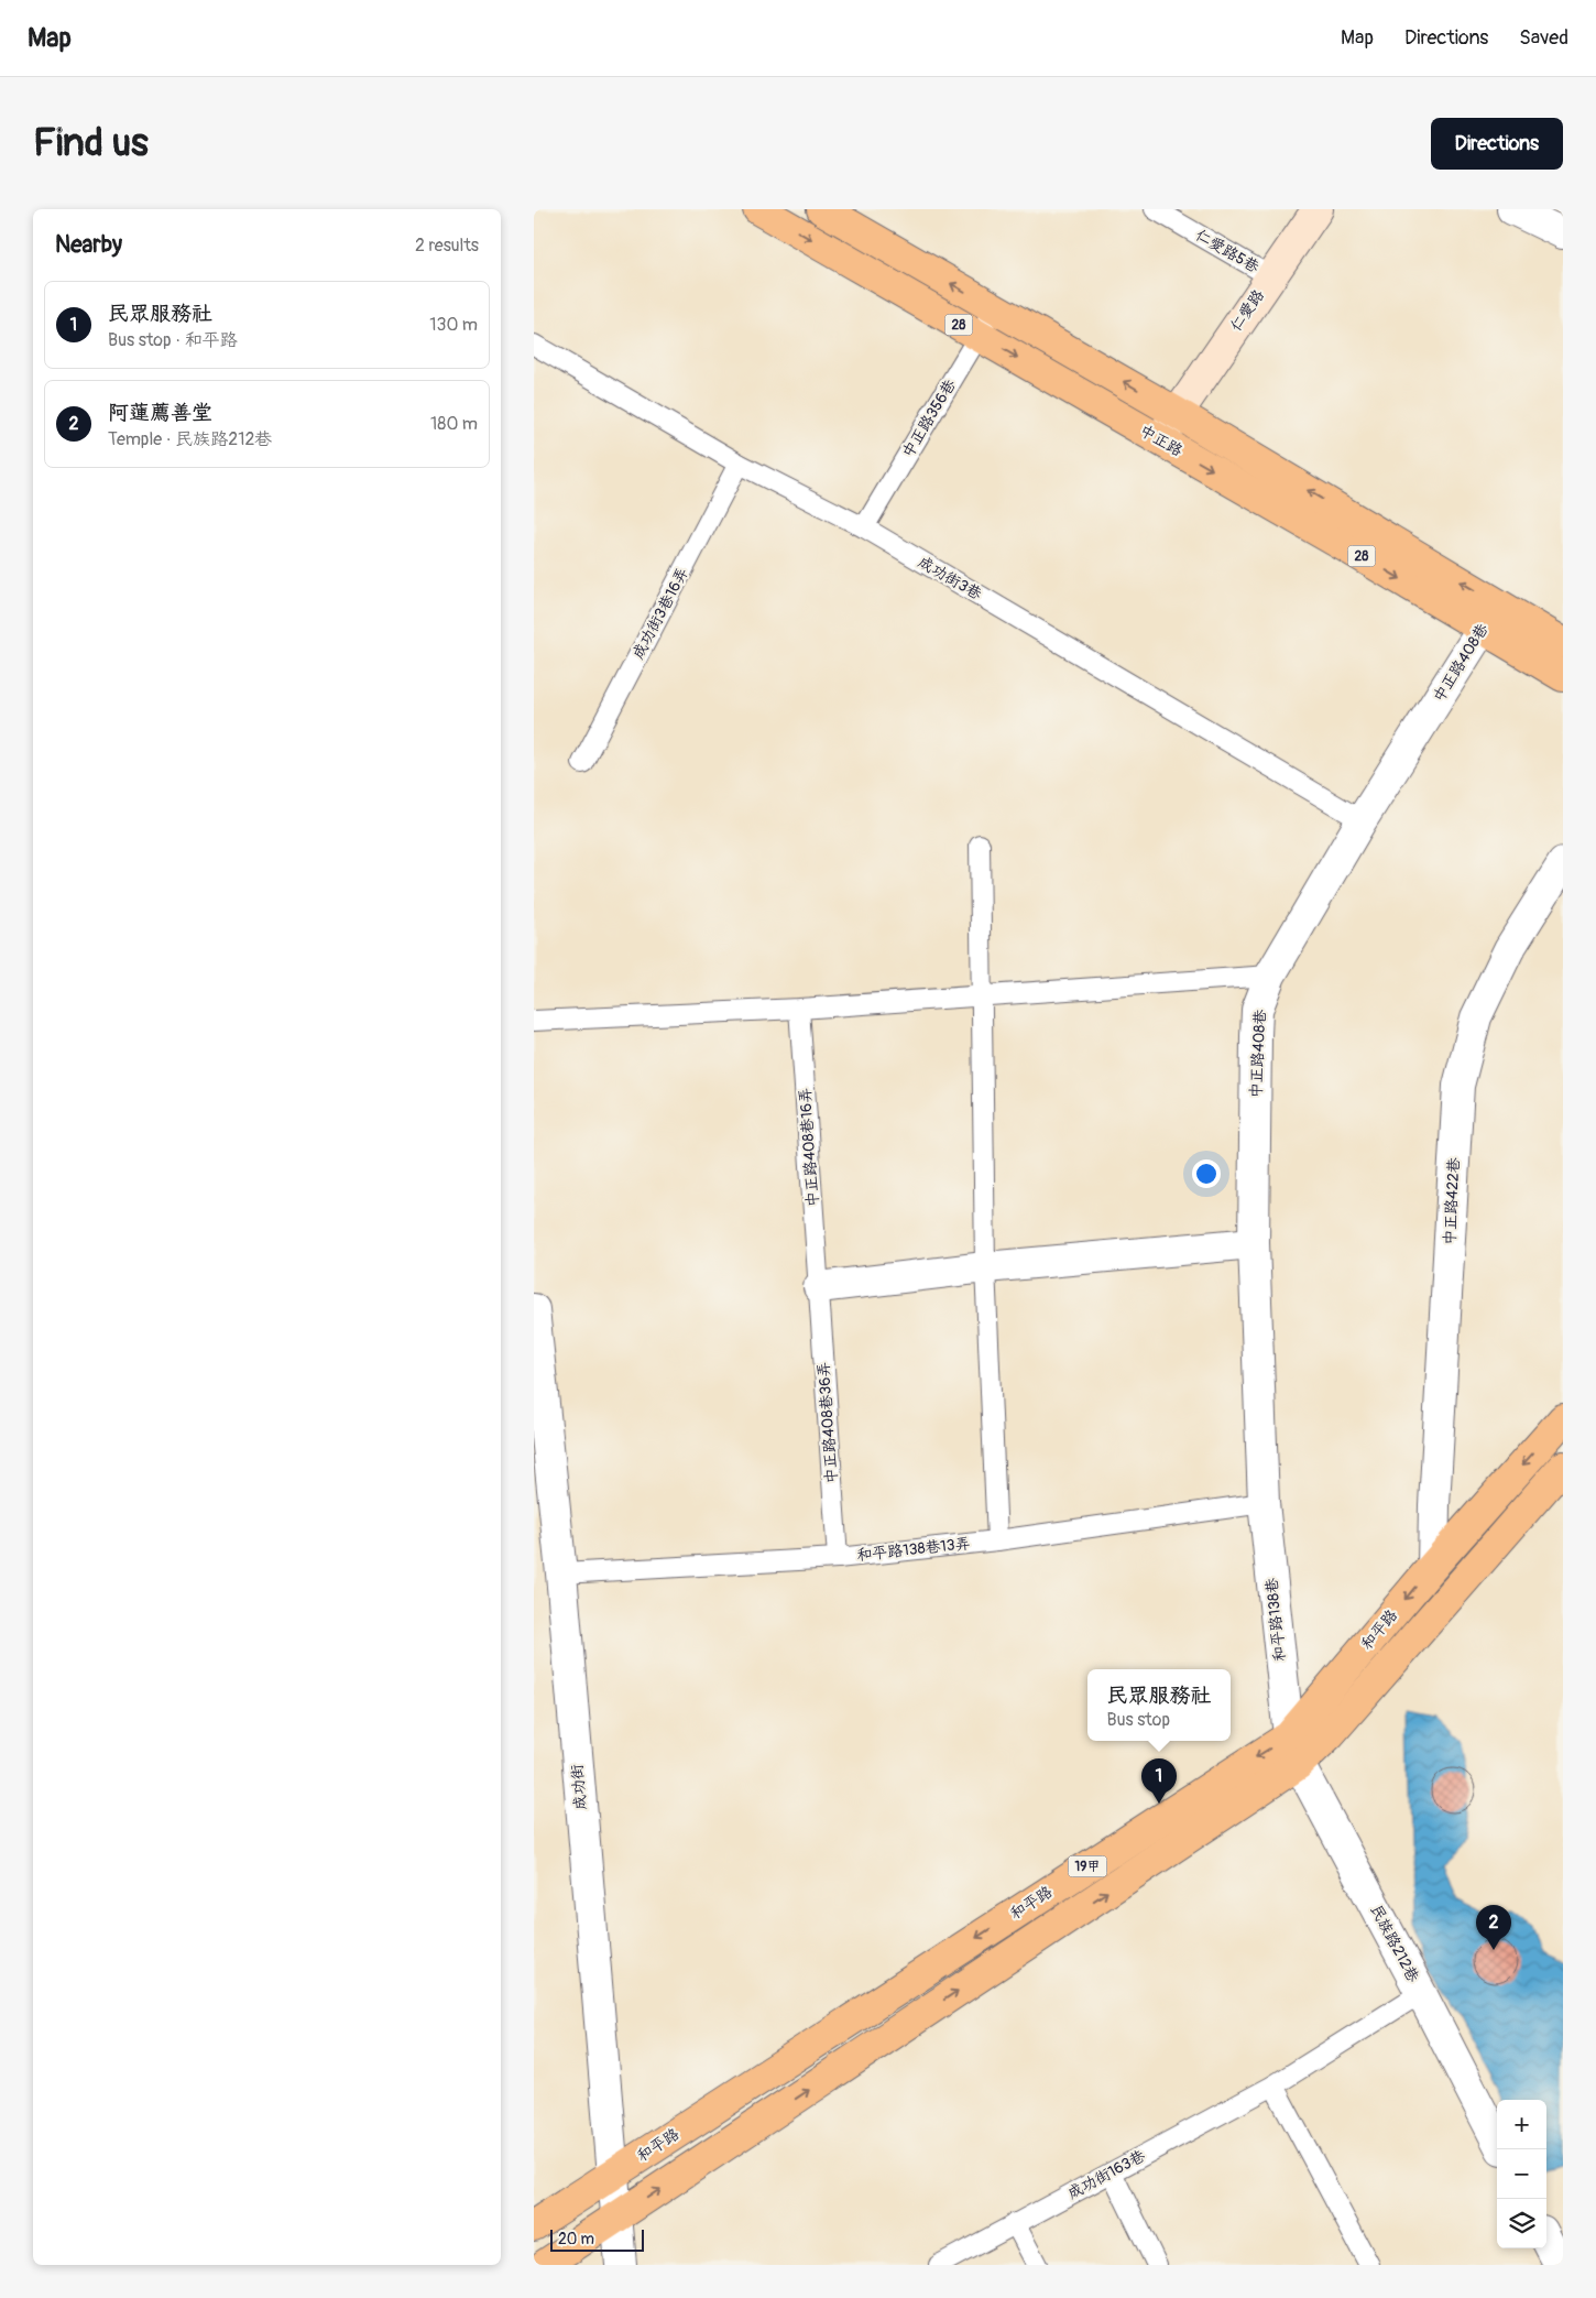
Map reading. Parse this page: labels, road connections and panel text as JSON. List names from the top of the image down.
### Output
{
  "streets": {
    "main road": [
      "28",
      "中正路",
      "和平路",
      "19甲"
    ],
    "street": [
      "仁愛路",
      "中正路408巷",
      "中正路422巷",
      "和平路138巷",
      "成功街",
      "民族路212巷"
    ],
    "lane": [
      "仁愛路5巷",
      "中正路356巷",
      "成功街3巷",
      "成功街3巷16弄",
      "中正路408巷16弄",
      "中正路408巷36弄",
      "和平路138巷13弄",
      "成功街163巷"
    ]
  },
  "crossings": [
    ["仁愛路5巷", "仁愛路"],
    ["仁愛路", "中正路"],
    ["中正路356巷", "中正路"],
    ["中正路356巷", "成功街3巷"],
    ["中正路", "中正路408巷"],
    ["成功街3巷", "成功街3巷16弄"],
    ["成功街3巷", "中正路408巷"],
    ["中正路408巷", "和平路138巷13弄"],
    ["中正路408巷", "和平路138巷"],
    ["中正路408巷16弄", "中正路408巷36弄"],
    ["中正路422巷", "和平路"],
    ["中正路408巷36弄", "和平路138巷13弄"],
    ["和平路138巷13弄", "和平路138巷"],
    ["和平路138巷13弄", "成功街"],
    ["和平路138巷", "和平路"],
    ["和平路138巷", "民族路212巷"],
    ["和平路", "成功街"],
    ["和平路", "民族路212巷"],
    ["民族路212巷", "成功街163巷"]
  ],
  "scale_bar": "20 m",
  "page": {
    "header": "Map",
    "nav": ["Map", "Directions", "Saved"],
    "buttons": "Directions",
    "title": "Find us",
    "heading": ["Nearby", "2 results"],
    "list": [
      {
        "mark": "1",
        "name": "民眾服務社",
        "note": "Bus stop · 和平路",
        "value": "130 m"
      },
      {
        "mark": "2",
        "name": "阿蓮薦善堂",
        "note": "Temple · 民族路212巷",
        "value": "180 m"
      }
    ],
    "popup": ["民眾服務社", "Bus stop"],
    "pins": ["1", "2"],
    "map_buttons": ["+", "−"],
    "scale": "20 m"
  }
}
